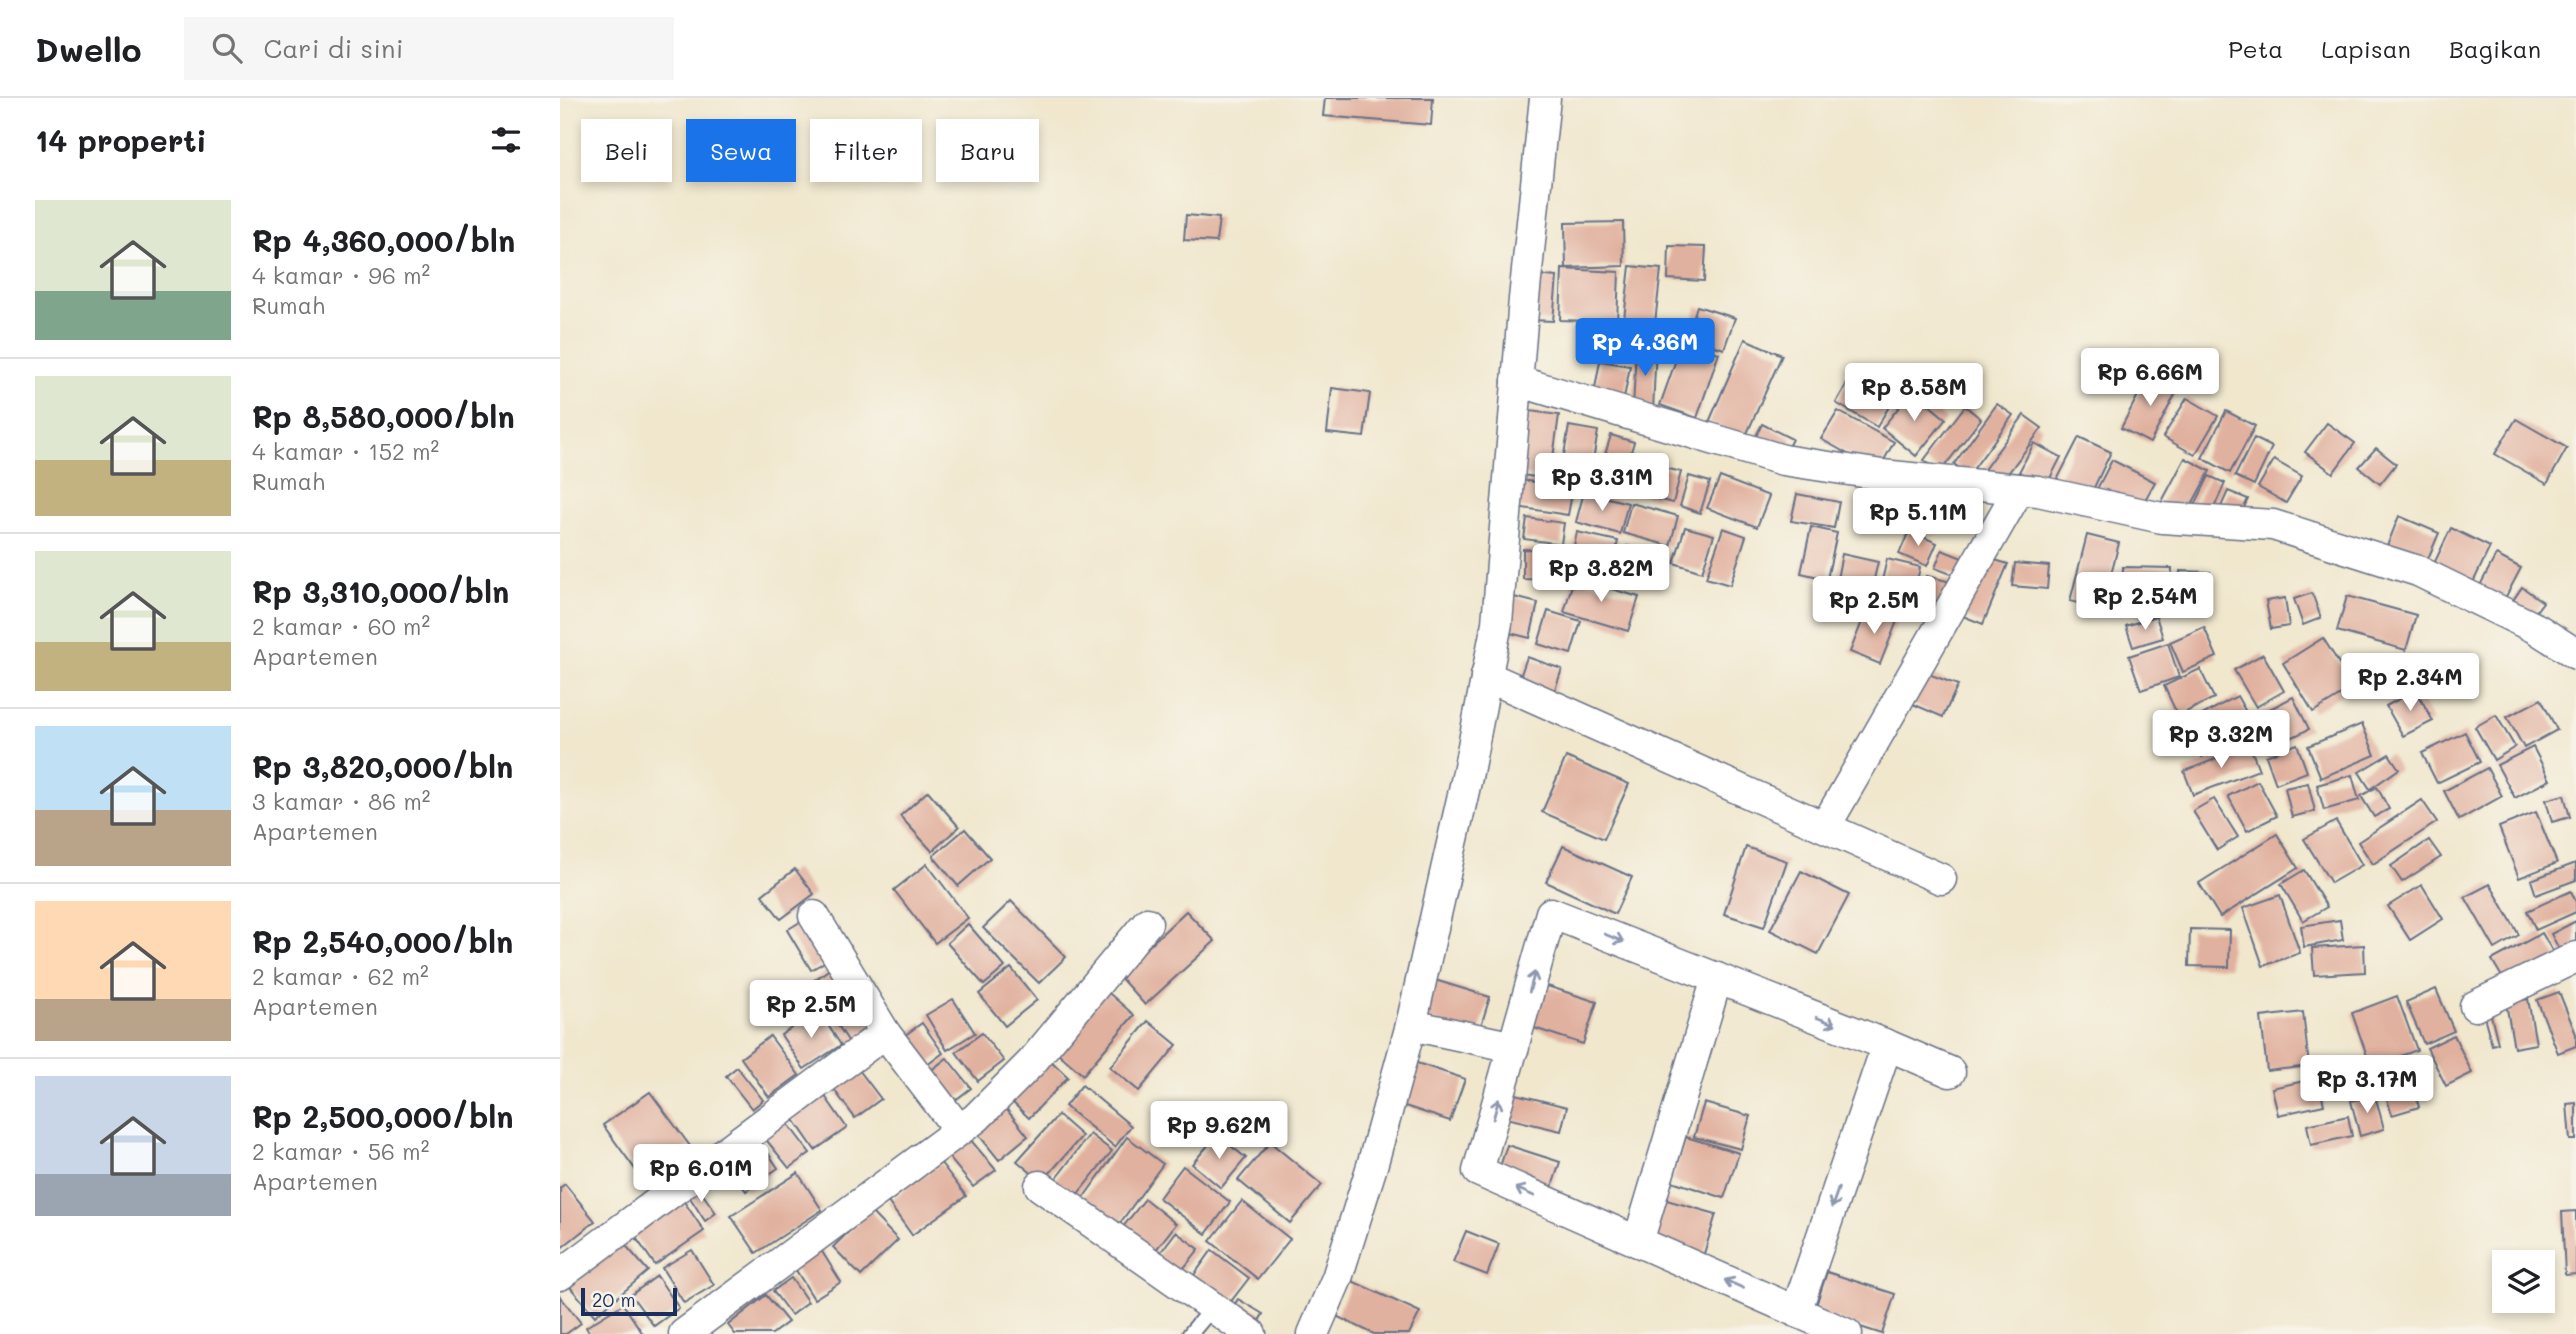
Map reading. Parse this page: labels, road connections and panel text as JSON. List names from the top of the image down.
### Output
{
  "scale_bar": "20 m",
  "page": {
    "header": "Dwello",
    "search": "Cari di sini",
    "nav": ["Peta", "Lapisan", "Bagikan"],
    "heading": "14 properti",
    "chip": [
      "Beli",
      "Sewa",
      "Filter",
      "Baru"
    ],
    "list": [
      {
        "name": "Rp 4,360,000/bln",
        "note": "4 kamar · 96 m² · Rumah"
      },
      {
        "name": "Rp 8,580,000/bln",
        "note": "4 kamar · 152 m² · Rumah"
      },
      {
        "name": "Rp 3,310,000/bln",
        "note": "2 kamar · 60 m² · Apartemen"
      },
      {
        "name": "Rp 3,820,000/bln",
        "note": "3 kamar · 86 m² · Apartemen"
      },
      {
        "name": "Rp 2,540,000/bln",
        "note": "2 kamar · 62 m² · Apartemen"
      },
      {
        "name": "Rp 2,500,000/bln",
        "note": "2 kamar · 56 m² · Apartemen"
      }
    ],
    "price": [
      "Rp 4.36M",
      "Rp 6.66M",
      "Rp 8.58M",
      "Rp 3.31M",
      "Rp 5.11M",
      "Rp 3.82M",
      "Rp 2.54M",
      "Rp 2.5M",
      "Rp 2.34M",
      "Rp 3.32M",
      "Rp 2.5M",
      "Rp 3.17M",
      "Rp 9.62M",
      "Rp 6.01M"
    ],
    "scale": "20 m"
  }
}
